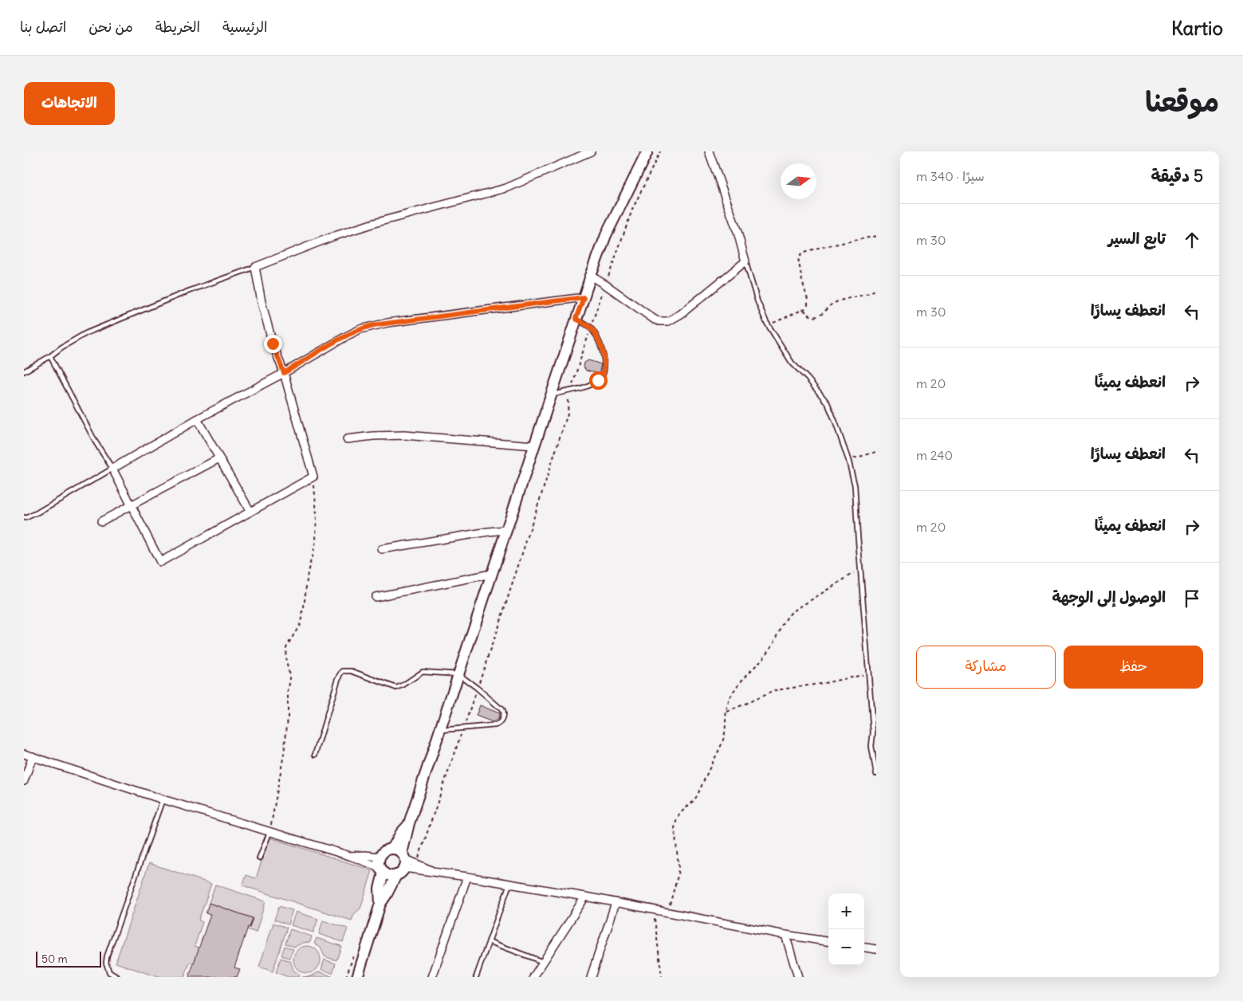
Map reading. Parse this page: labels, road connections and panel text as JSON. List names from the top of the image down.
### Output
{
  "scale_bar": "50 m",
  "north": "right",
  "page": {
    "header": "Kartio",
    "nav": [
      "الرئيسية",
      "الخريطة",
      "من نحن",
      "اتصل بنا"
    ],
    "title": "موقعنا",
    "buttons": [
      "الاتجاهات",
      ["حفظ", "مشاركة"]
    ],
    "heading": ["5 دقيقة", "سيرًا · 340 m"],
    "list": [
      ["تابع السير", "30 m"],
      ["انعطف يسارًا", "30 m"],
      ["انعطف يمينًا", "20 m"],
      ["انعطف يسارًا", "240 m"],
      ["انعطف يمينًا", "20 m"],
      "الوصول إلى الوجهة"
    ],
    "map_buttons": ["+", "−"],
    "scale": "50 m"
  }
}
